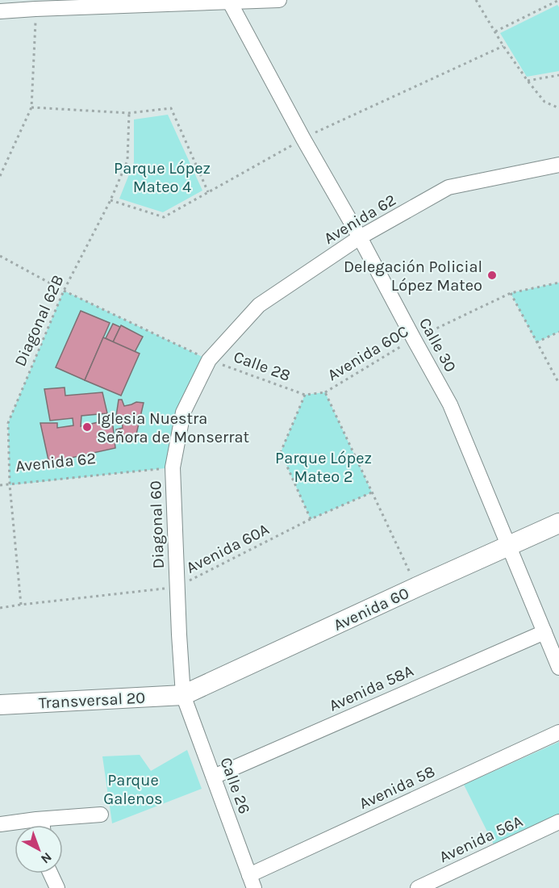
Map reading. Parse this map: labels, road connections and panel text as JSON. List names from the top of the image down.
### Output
{
  "streets": {
    "street": [
      "Avenida 62",
      "Calle 30",
      "Diagonal 60",
      "Avenida 60",
      "Avenida 58A",
      "Transversal 20",
      "Calle 26",
      "Avenida 58",
      "Avenida 56A"
    ],
    "path": [
      "Diagonal 62B",
      "Avenida 60C",
      "Calle 28",
      "Avenida 60A"
    ]
  },
  "crossings": [
    ["Avenida 62", "Diagonal 62B"],
    ["Avenida 62", "Calle 30"],
    ["Avenida 62", "Calle 28"],
    ["Avenida 62", "Diagonal 60"],
    ["Diagonal 62B", "Calle 28"],
    ["Diagonal 62B", "Avenida 60A"],
    ["Calle 30", "Avenida 60C"],
    ["Calle 30", "Avenida 60"],
    ["Calle 30", "Avenida 58A"],
    ["Avenida 60C", "Calle 28"],
    ["Calle 28", "Diagonal 60"],
    ["Diagonal 60", "Avenida 60A"],
    ["Diagonal 60", "Avenida 60"],
    ["Diagonal 60", "Transversal 20"],
    ["Diagonal 60", "Calle 26"],
    ["Avenida 60", "Transversal 20"],
    ["Avenida 60", "Calle 26"],
    ["Avenida 58A", "Calle 26"],
    ["Transversal 20", "Calle 26"],
    ["Calle 26", "Avenida 58"]
  ],
  "parks": ["Parque López Mateo 4", "Parque López Mateo 2", "Parque Galenos"],
  "places": ["Delegación Policial López Mateo", "Iglesia Nuestra Señora de Monserrat"],
  "north": "bottom right"
}
